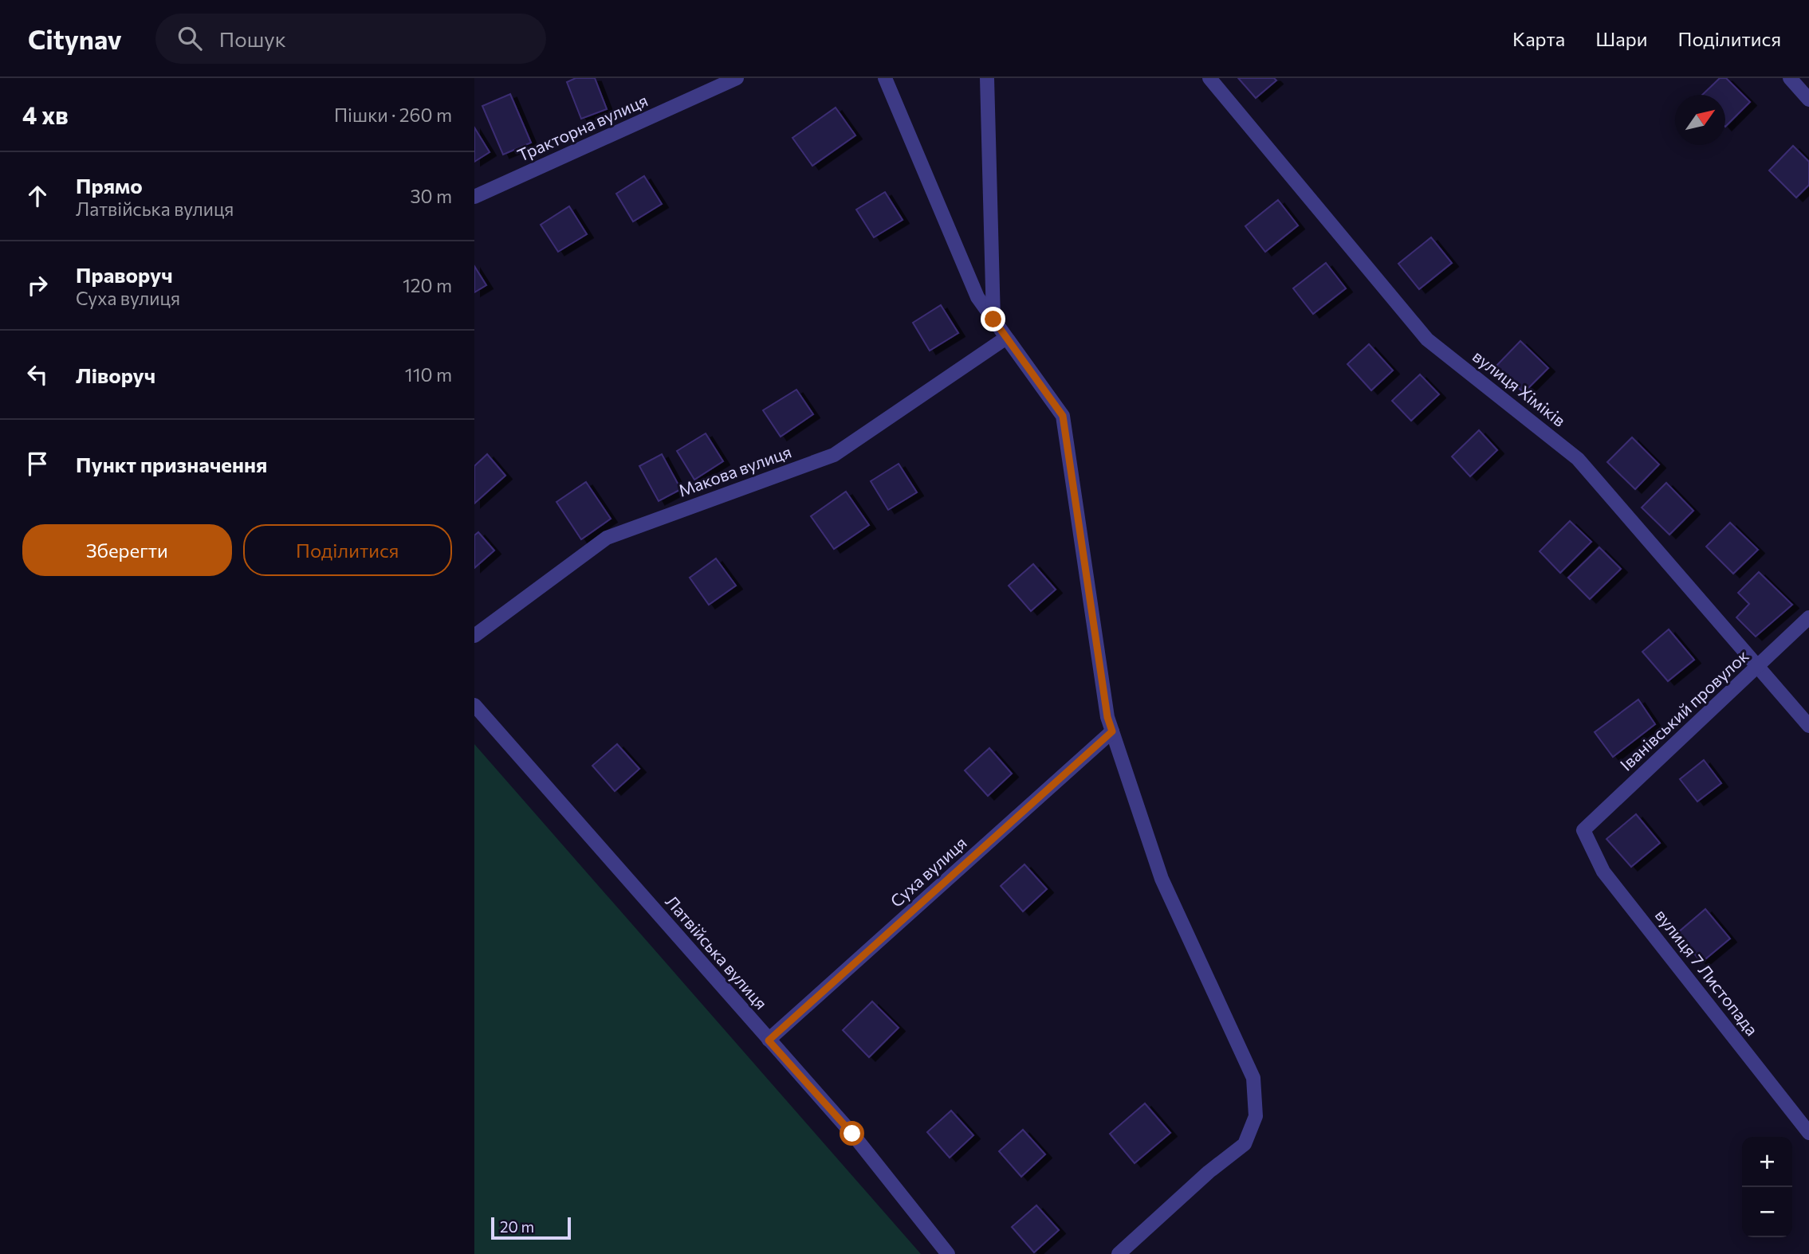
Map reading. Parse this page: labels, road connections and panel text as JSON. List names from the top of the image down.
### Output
{
  "streets": {
    "street": [
      "Тракторна вулиця",
      "вулиця Хіміків",
      "Макова вулиця",
      "Іванівський провулок",
      "Суха вулиця",
      "Латвійська вулиця",
      "вулиця 7 Листопада"
    ]
  },
  "crossings": [
    ["вулиця Хіміків", "Іванівський провулок"],
    ["Іванівський провулок", "вулиця 7 Листопада"],
    ["Суха вулиця", "Латвійська вулиця"]
  ],
  "scale_bar": "20 m",
  "north": "top right",
  "page": {
    "header": "Citynav",
    "search": "Пошук",
    "nav": ["Карта", "Шари", "Поділитися"],
    "heading": ["4 хв", "Пішки · 260 m"],
    "list": [
      ["Прямо", "Латвійська вулиця", "30 m"],
      ["Праворуч", "Суха вулиця", "120 m"],
      ["Ліворуч", "110 m"],
      "Пункт призначення"
    ],
    "buttons": ["Зберегти", "Поділитися"],
    "map_buttons": ["+", "−"],
    "scale": "20 m"
  }
}
